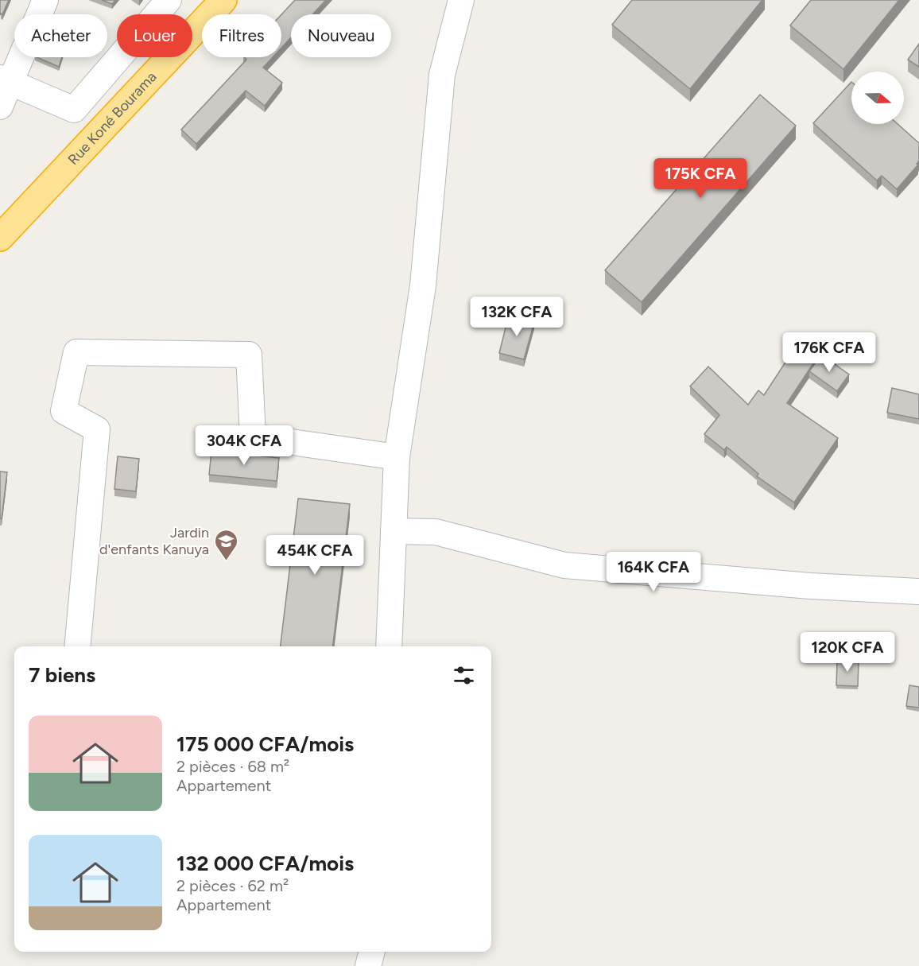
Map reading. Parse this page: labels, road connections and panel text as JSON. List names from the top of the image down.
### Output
{
  "streets": {
    "highway": ["Rue Koné Bourama"]
  },
  "places": {
    "school or university": ["Jardin d'enfants Kanuya"]
  },
  "north": "right",
  "page": {
    "chip": [
      "Acheter",
      "Louer",
      "Filtres",
      "Nouveau"
    ],
    "price": [
      "175K CFA",
      "132K CFA",
      "176K CFA",
      "304K CFA",
      "454K CFA",
      "164K CFA",
      "120K CFA"
    ],
    "heading": "7 biens",
    "list": [
      {
        "name": "175 000 CFA/mois",
        "note": "2 pièces · 68 m² · Appartement"
      },
      {
        "name": "132 000 CFA/mois",
        "note": "2 pièces · 62 m² · Appartement"
      }
    ]
  }
}
